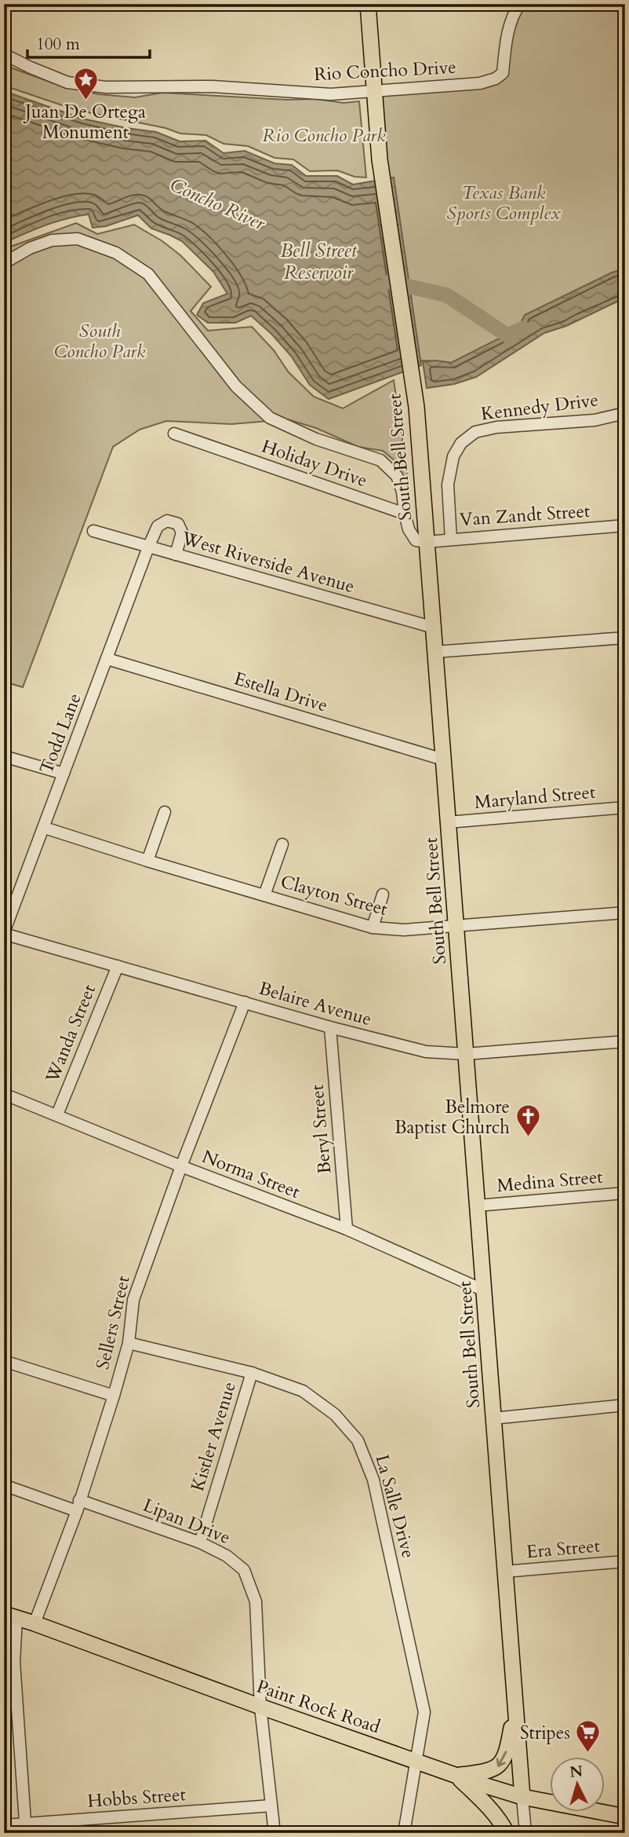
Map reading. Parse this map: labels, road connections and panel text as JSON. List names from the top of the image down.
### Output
{
  "streets": {
    "main road": ["South Bell Street", "Paint Rock Road"],
    "street": [
      "Rio Concho Drive",
      "Kennedy Drive",
      "Holiday Drive",
      "Van Zandt Street",
      "West Riverside Avenue",
      "Estella Drive",
      "Todd Lane",
      "Maryland Street",
      "Clayton Street",
      "Belaire Avenue",
      "Wanda Street",
      "Beryl Street",
      "Norma Street",
      "Medina Street",
      "Sellers Street",
      "Kistler Avenue",
      "La Salle Drive",
      "Lipan Drive",
      "Era Street",
      "Hobbs Street"
    ]
  },
  "crossings": [
    ["Rio Concho Drive", "South Bell Street"],
    ["Kennedy Drive", "Van Zandt Street"],
    ["South Bell Street", "Van Zandt Street"],
    ["South Bell Street", "West Riverside Avenue"],
    ["South Bell Street", "Estella Drive"],
    ["South Bell Street", "Maryland Street"],
    ["South Bell Street", "Clayton Street"],
    ["South Bell Street", "Belaire Avenue"],
    ["South Bell Street", "Norma Street"],
    ["South Bell Street", "Medina Street"],
    ["South Bell Street", "Era Street"],
    ["South Bell Street", "Paint Rock Road"],
    ["West Riverside Avenue", "Todd Lane"],
    ["Estella Drive", "Todd Lane"],
    ["Todd Lane", "Clayton Street"],
    ["Todd Lane", "Belaire Avenue"],
    ["Belaire Avenue", "Wanda Street"],
    ["Belaire Avenue", "Beryl Street"],
    ["Belaire Avenue", "Sellers Street"],
    ["Wanda Street", "Norma Street"],
    ["Beryl Street", "Norma Street"],
    ["Norma Street", "Sellers Street"],
    ["Sellers Street", "La Salle Drive"],
    ["Sellers Street", "Lipan Drive"],
    ["Sellers Street", "Paint Rock Road"],
    ["Kistler Avenue", "La Salle Drive"],
    ["Kistler Avenue", "Lipan Drive"],
    ["La Salle Drive", "Paint Rock Road"],
    ["Lipan Drive", "Paint Rock Road"],
    ["Lipan Drive", "Hobbs Street"]
  ],
  "water": ["Concho River", "Bell Street Reservoir"],
  "parks": ["Rio Concho Park", "Texas Bank Sports Complex", "South Concho Park"],
  "places": {
    "place": ["Juan De Ortega Monument"],
    "church": ["Belmore Baptist Church"],
    "supermarket": ["Stripes"]
  },
  "scale_bar": "100 m",
  "north": "top"
}
